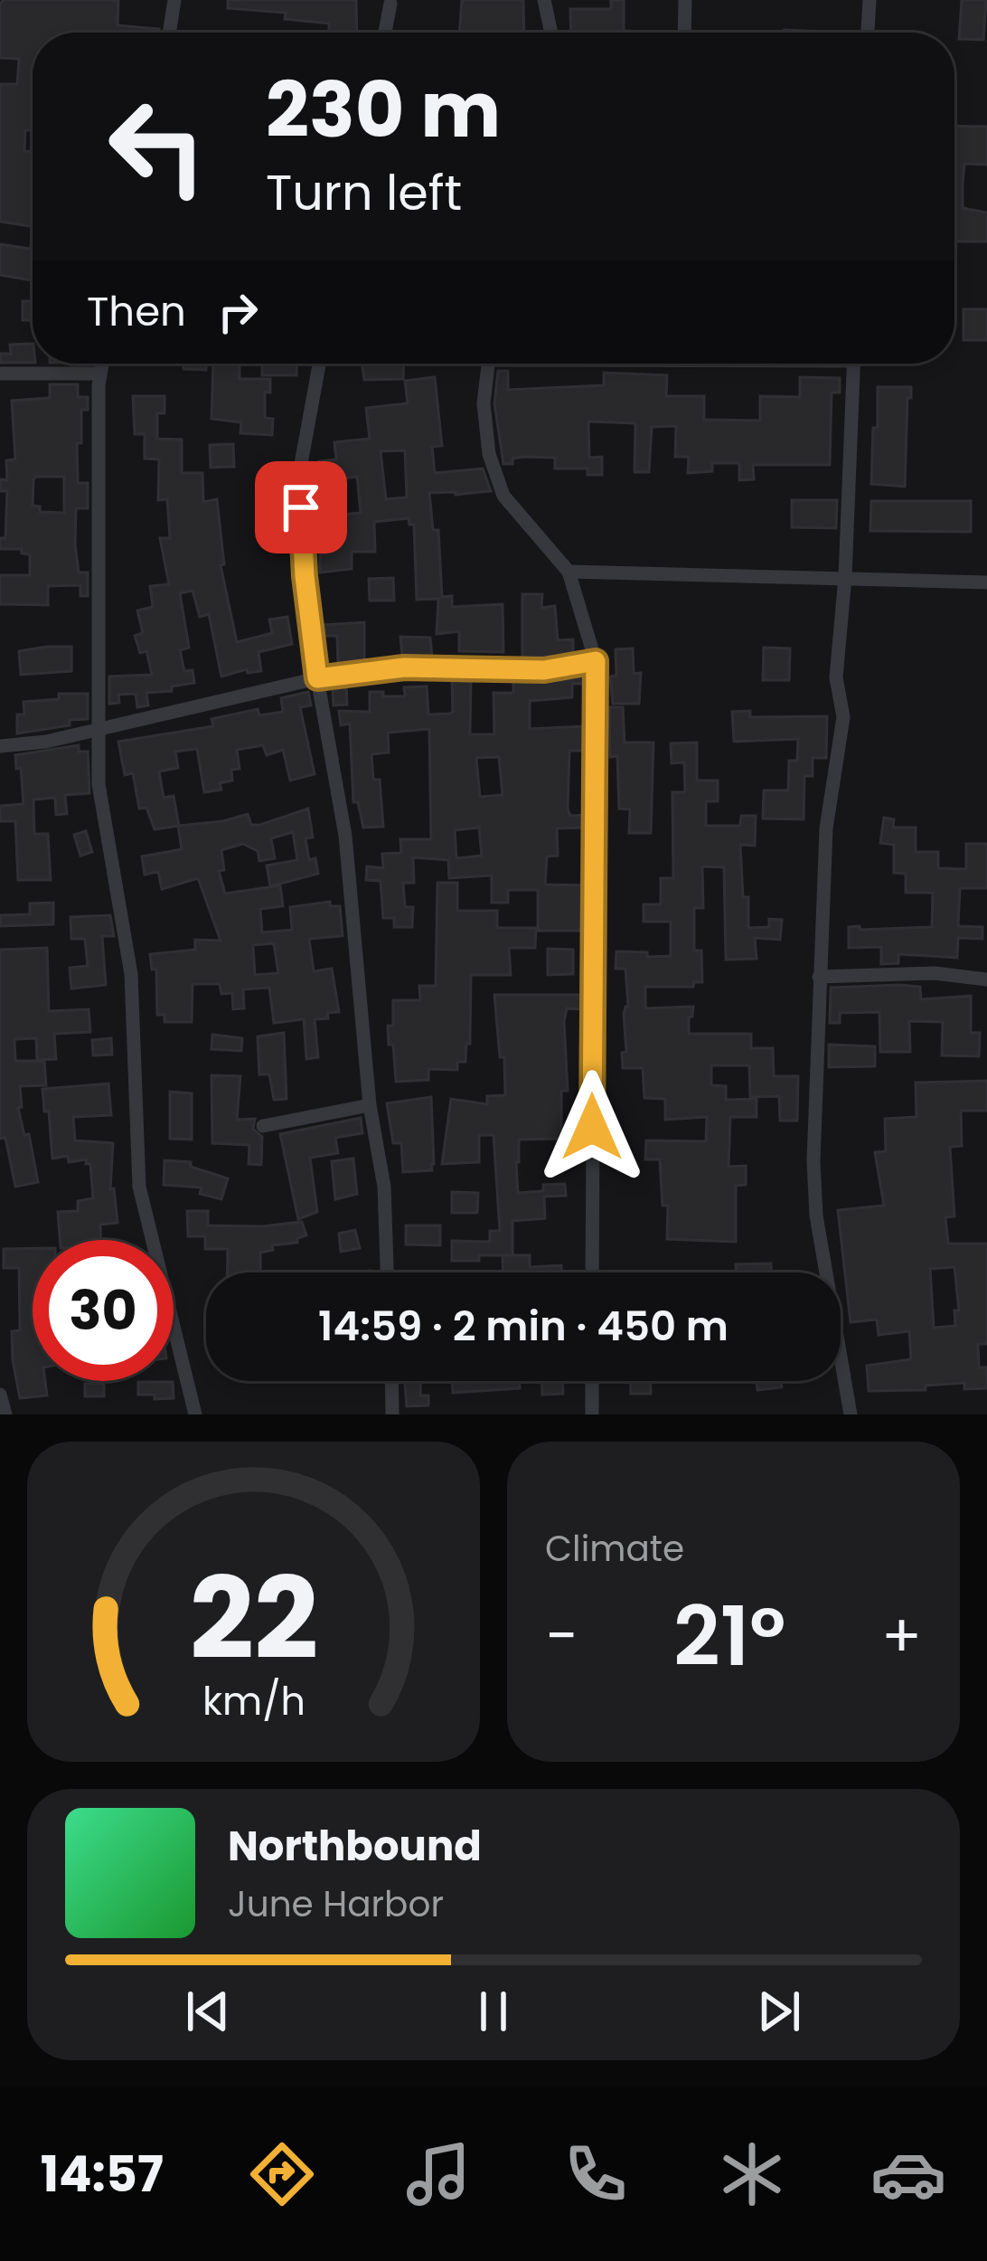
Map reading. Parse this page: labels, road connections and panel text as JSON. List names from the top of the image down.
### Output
{
  "page": {
    "turn": ["230 m", "Turn left"],
    "then": "Then",
    "limit": "30",
    "trip": "14:59 · 2 min · 450 m",
    "tile": "Climate",
    "heat": ["−", "21°", "+"],
    "song": ["Northbound", "June Harbor"],
    "tabs": "14:57",
    "gauge": ["22", "km/h"]
  }
}
